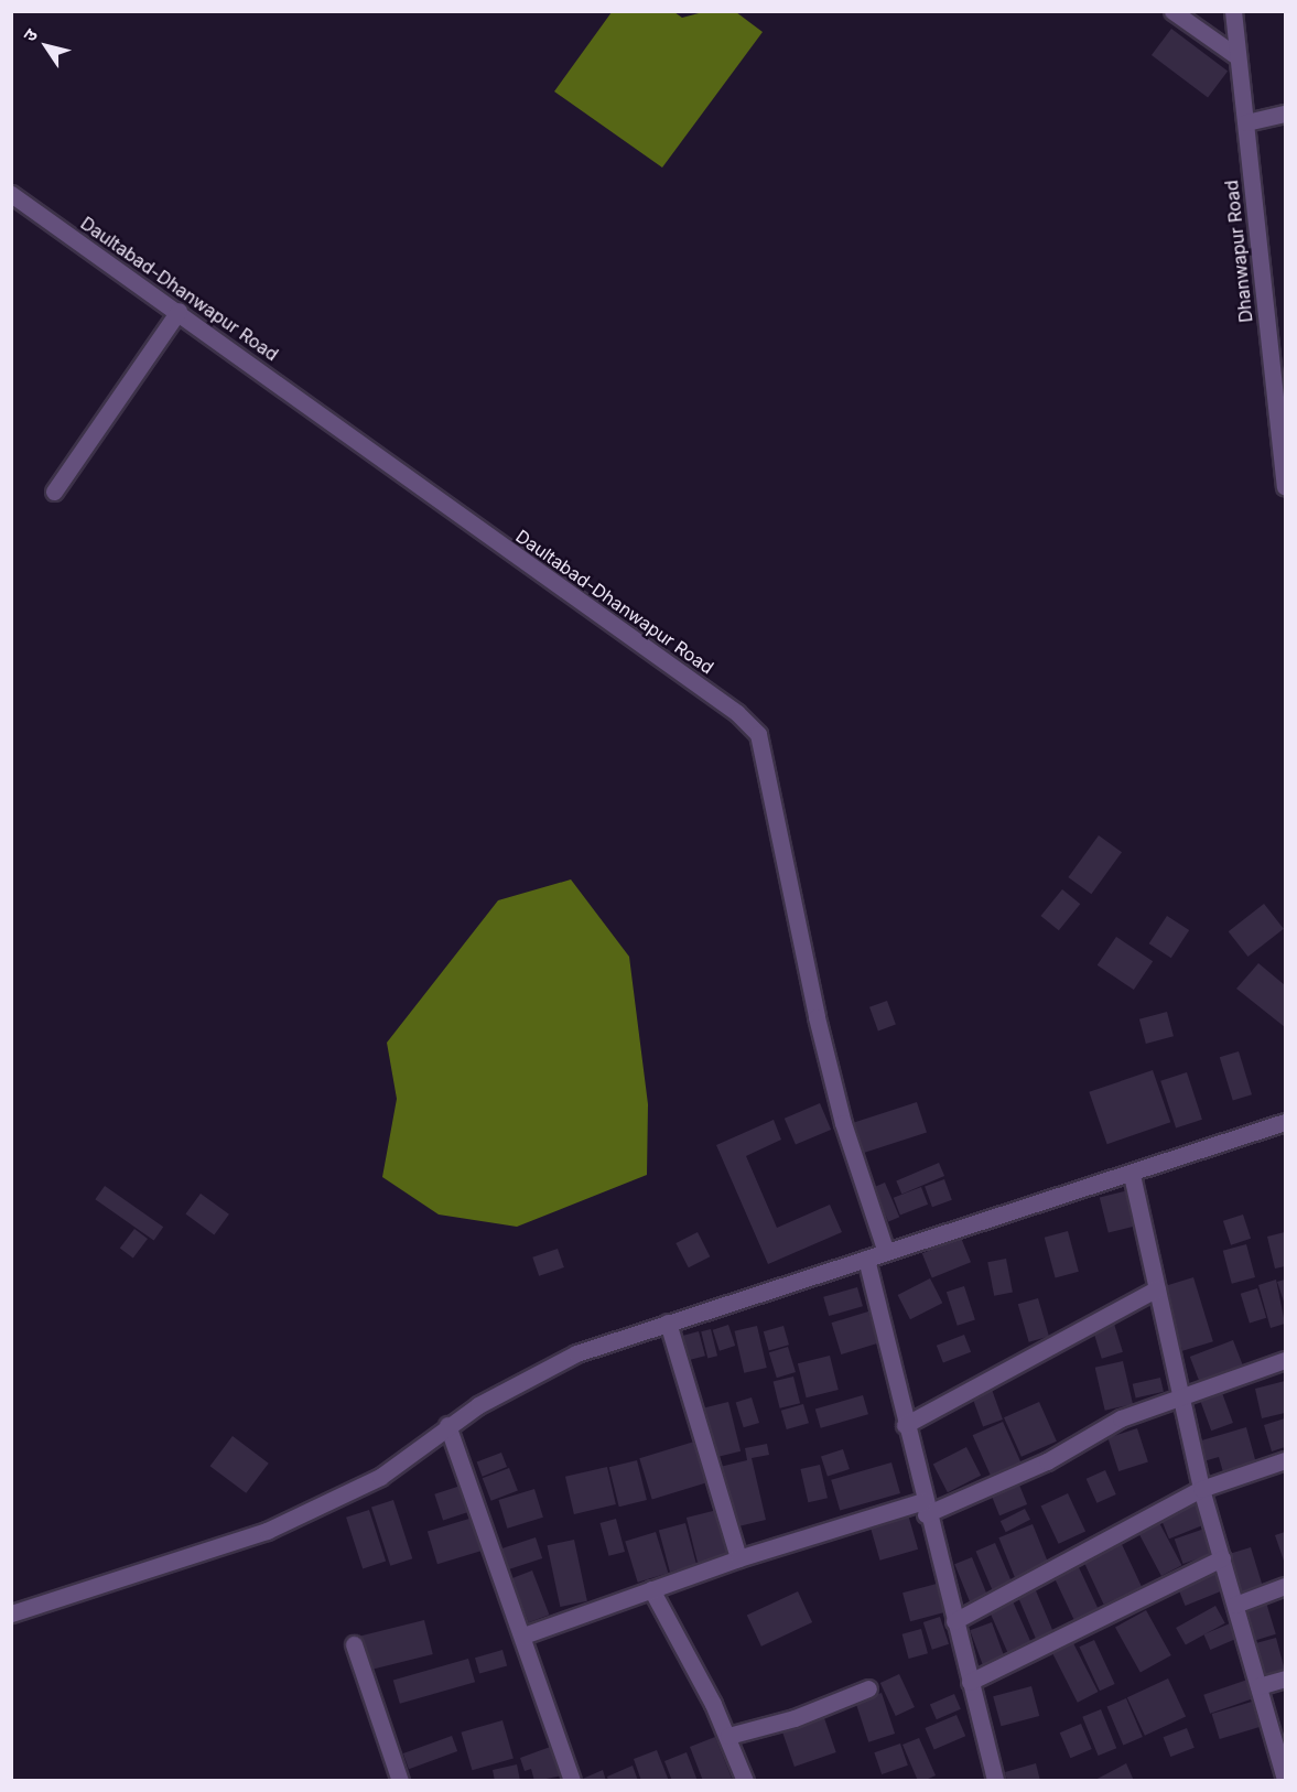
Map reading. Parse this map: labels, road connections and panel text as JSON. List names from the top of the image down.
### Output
{
  "streets": {
    "street": ["Dhanwapur Road", "Daultabad-Dhanwapur Road"]
  },
  "north": "top left"
}
